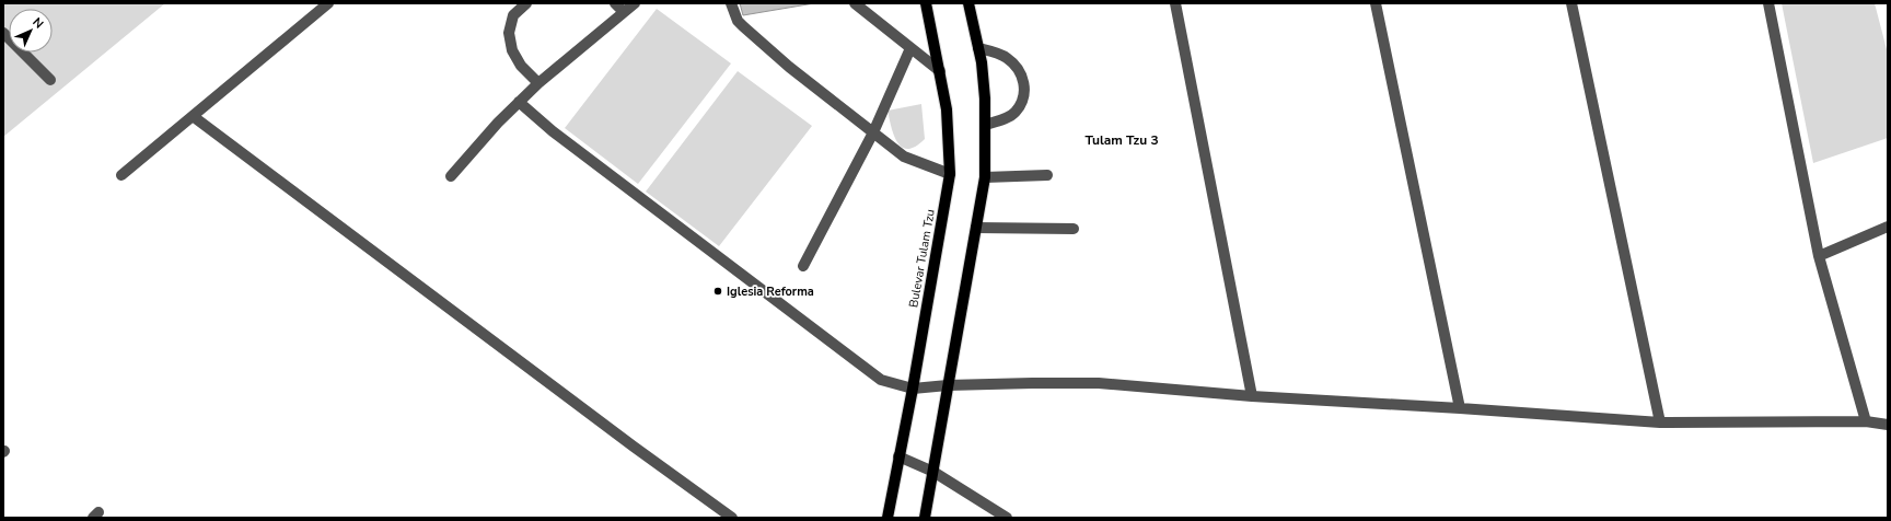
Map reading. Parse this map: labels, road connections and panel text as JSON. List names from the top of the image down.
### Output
{
  "streets": {
    "main road": ["Bulevar Tulam Tzu"]
  },
  "districts": ["Tulam Tzu 3"],
  "places": ["Iglesia Reforma"],
  "north": "top right"
}
